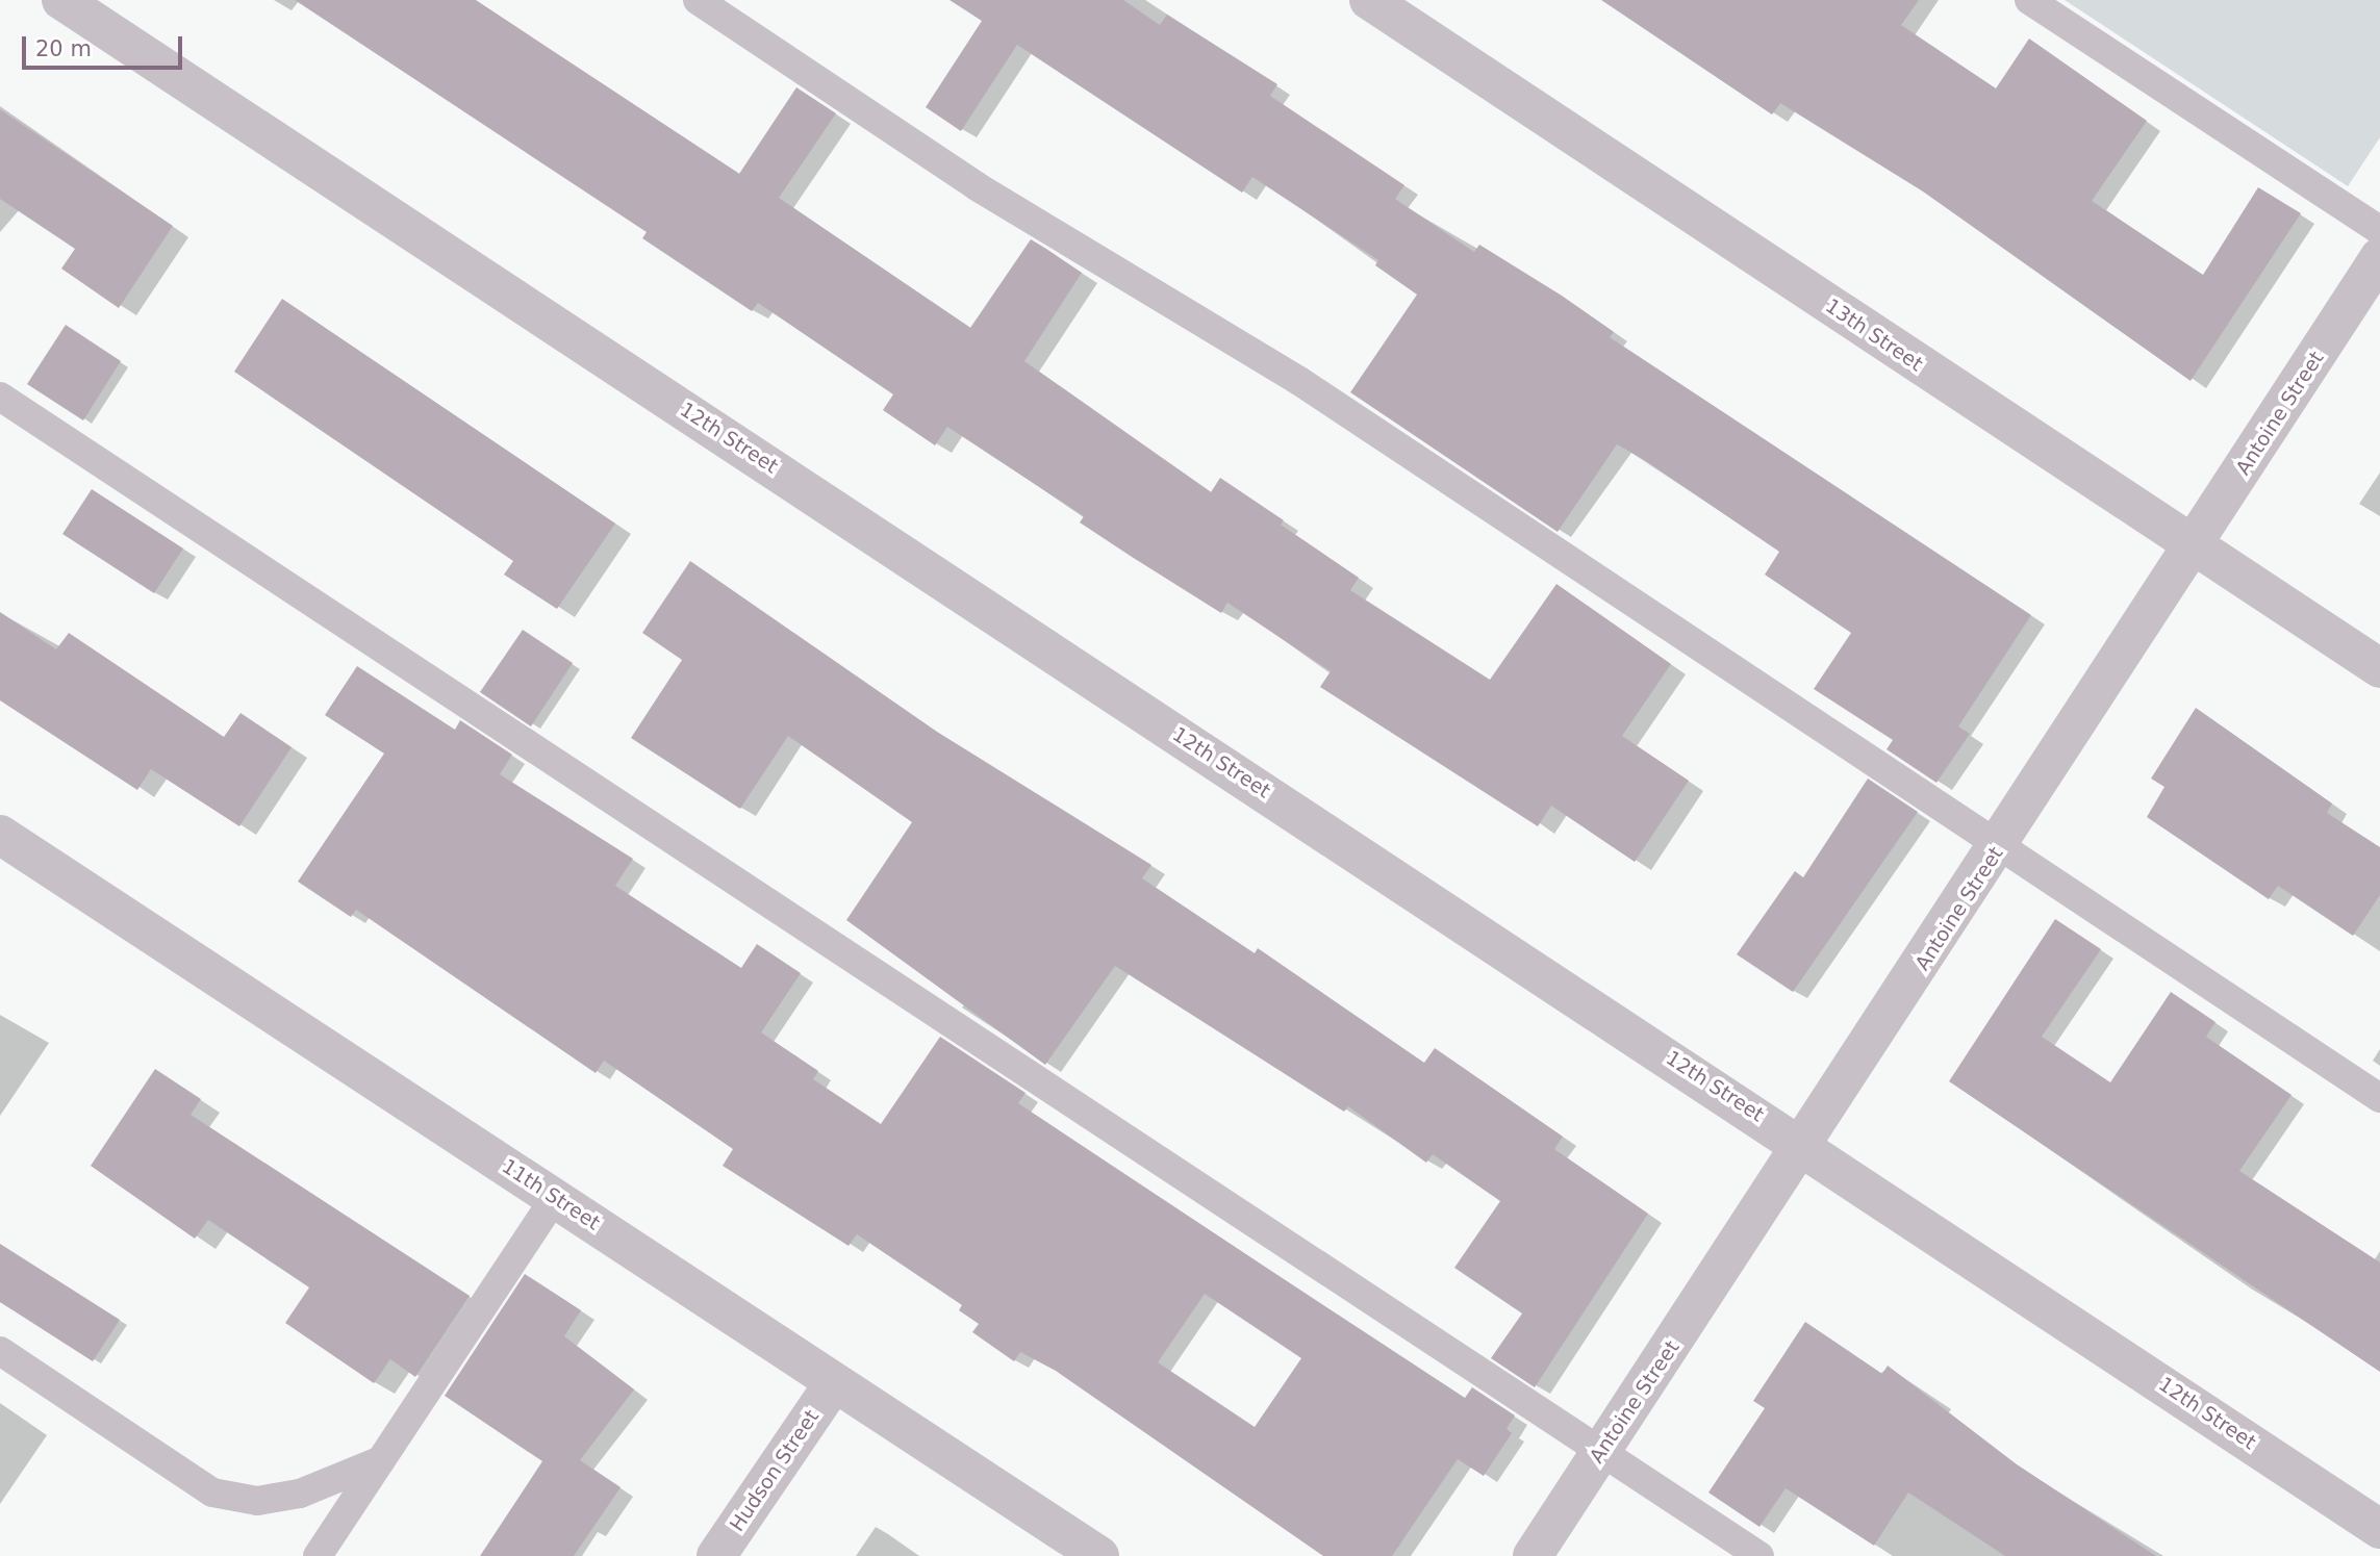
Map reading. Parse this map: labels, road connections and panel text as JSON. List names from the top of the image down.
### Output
{
  "streets": {
    "street": [
      "13th Street",
      "Antoine Street",
      "12th Street",
      "11th Street",
      "Hudson Street"
    ]
  },
  "crossings": [
    ["13th Street", "Antoine Street"],
    ["Antoine Street", "12th Street"],
    ["11th Street", "Hudson Street"]
  ],
  "scale_bar": "20 m"
}
